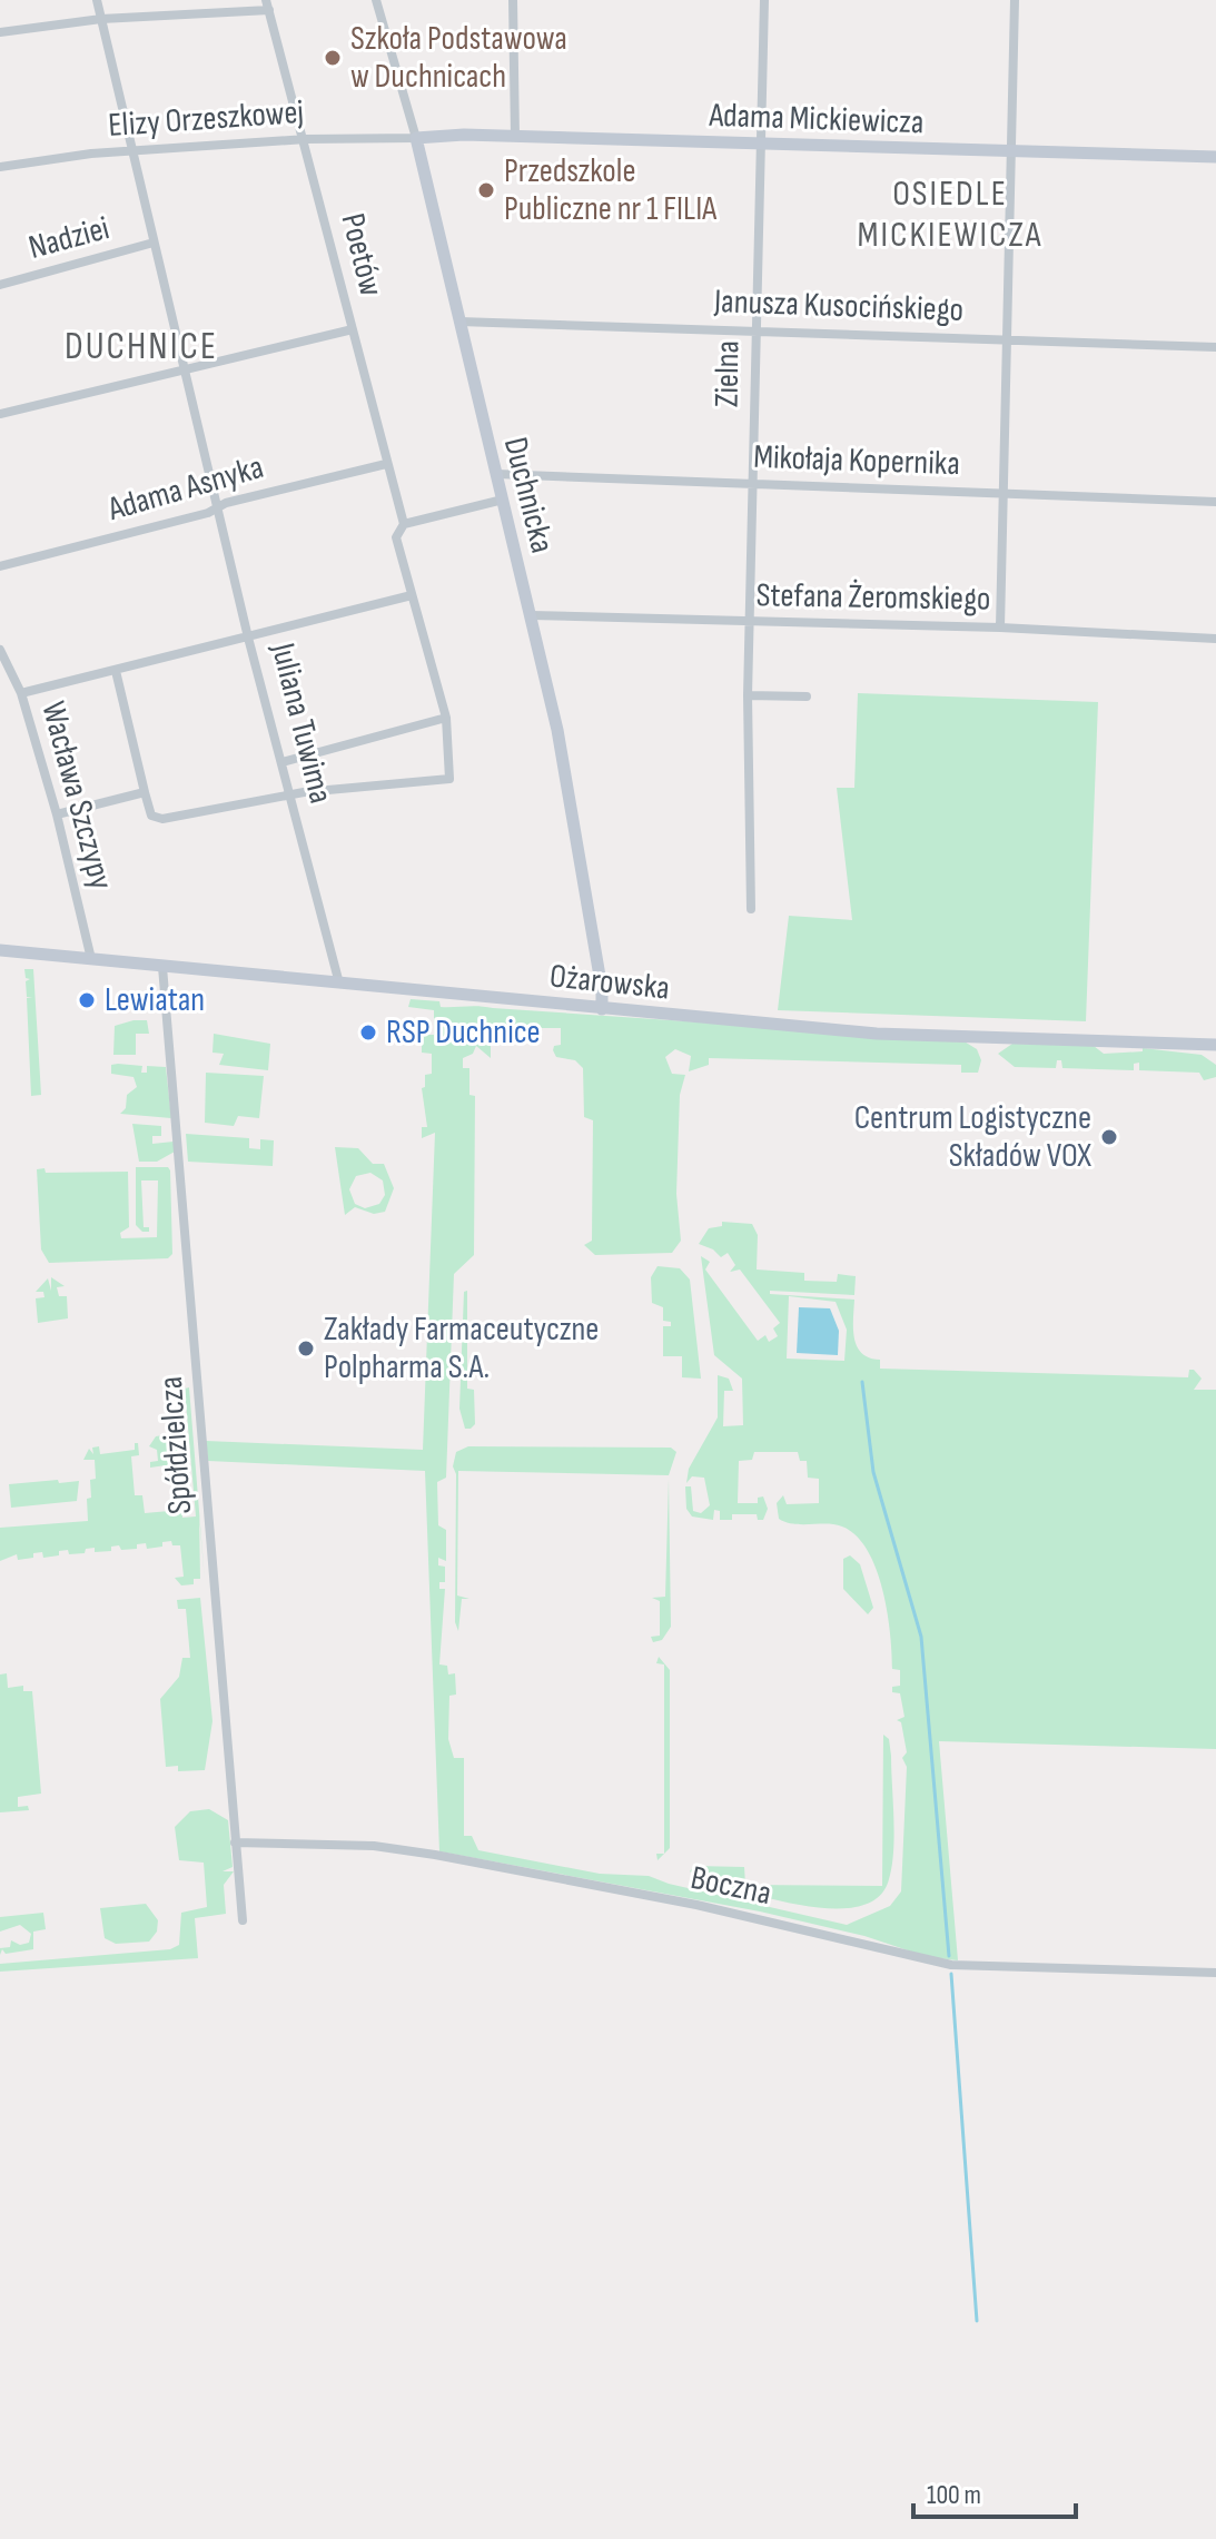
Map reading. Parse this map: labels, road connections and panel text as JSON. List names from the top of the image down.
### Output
{
  "streets": {
    "street": [
      "Elizy Orzeszkowej",
      "Adama Mickiewicza",
      "Nadziei",
      "Poetów",
      "Janusza Kusocińskiego",
      "Zielna",
      "Mikołaja Kopernika",
      "Adama Asnyka",
      "Duchnicka",
      "Stefana Żeromskiego",
      "Juliana Tuwima",
      "Wacława Szczypy",
      "Ożarowska",
      "Spółdzielcza",
      "Boczna"
    ]
  },
  "crossings": [
    ["Elizy Orzeszkowej", "Adama Mickiewicza"],
    ["Elizy Orzeszkowej", "Poetów"],
    ["Elizy Orzeszkowej", "Duchnicka"],
    ["Adama Mickiewicza", "Zielna"],
    ["Adama Mickiewicza", "Duchnicka"],
    ["Poetów", "Adama Asnyka"],
    ["Poetów", "Juliana Tuwima"],
    ["Janusza Kusocińskiego", "Zielna"],
    ["Janusza Kusocińskiego", "Duchnicka"],
    ["Zielna", "Mikołaja Kopernika"],
    ["Zielna", "Stefana Żeromskiego"],
    ["Mikołaja Kopernika", "Duchnicka"],
    ["Duchnicka", "Stefana Żeromskiego"],
    ["Duchnicka", "Ożarowska"],
    ["Juliana Tuwima", "Ożarowska"],
    ["Wacława Szczypy", "Ożarowska"],
    ["Ożarowska", "Spółdzielcza"],
    ["Spółdzielcza", "Boczna"]
  ],
  "districts": ["OSIEDLE MICKIEWICZA", "DUCHNICE"],
  "places": [
    "Szkoła Podstawowa w Duchnicach",
    "Przedszkole Publiczne nr 1 FILIA",
    "Lewiatan",
    "RSP Duchnice",
    "Centrum Logistyczne Składów VOX",
    "Zakłady Farmaceutyczne Polpharma S.A."
  ],
  "scale_bar": "100 m"
}
